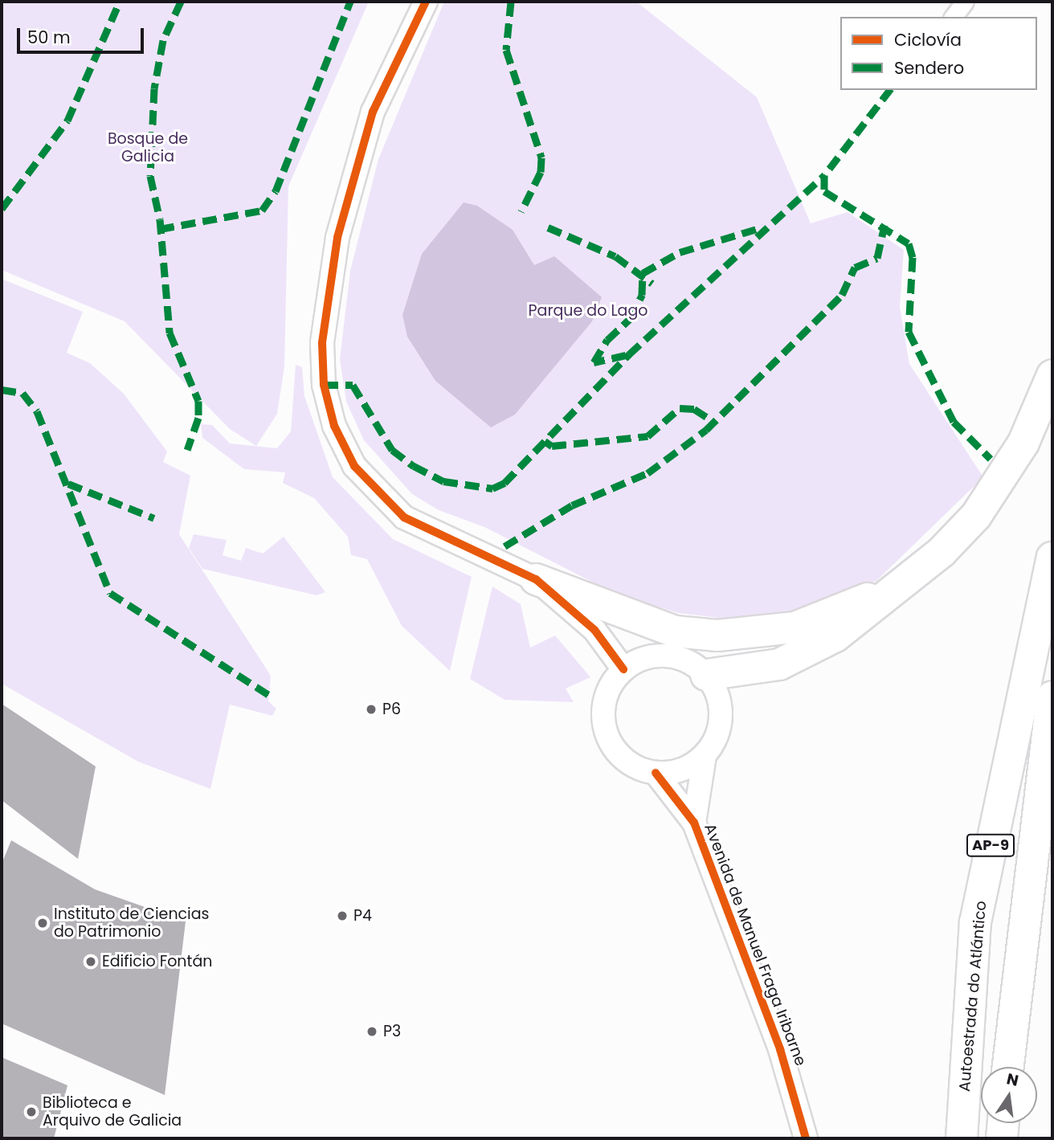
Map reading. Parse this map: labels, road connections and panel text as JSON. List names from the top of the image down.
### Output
{
  "streets": {
    "highway": ["AP-9", "Autoestrada do Atlántico"],
    "street": ["Avenida de Manuel Fraga Iribarne"]
  },
  "parks": ["Bosque de Galicia", "Parque do Lago"],
  "places": [
    "P6",
    "P4",
    "Instituto de Ciencias do Patrimonio",
    "Edificio Fontán",
    "P3",
    "Biblioteca e Arquivo de Galicia"
  ],
  "legend": ["Ciclovía", "Sendero"],
  "scale_bar": "50 m",
  "north": "top"
}
